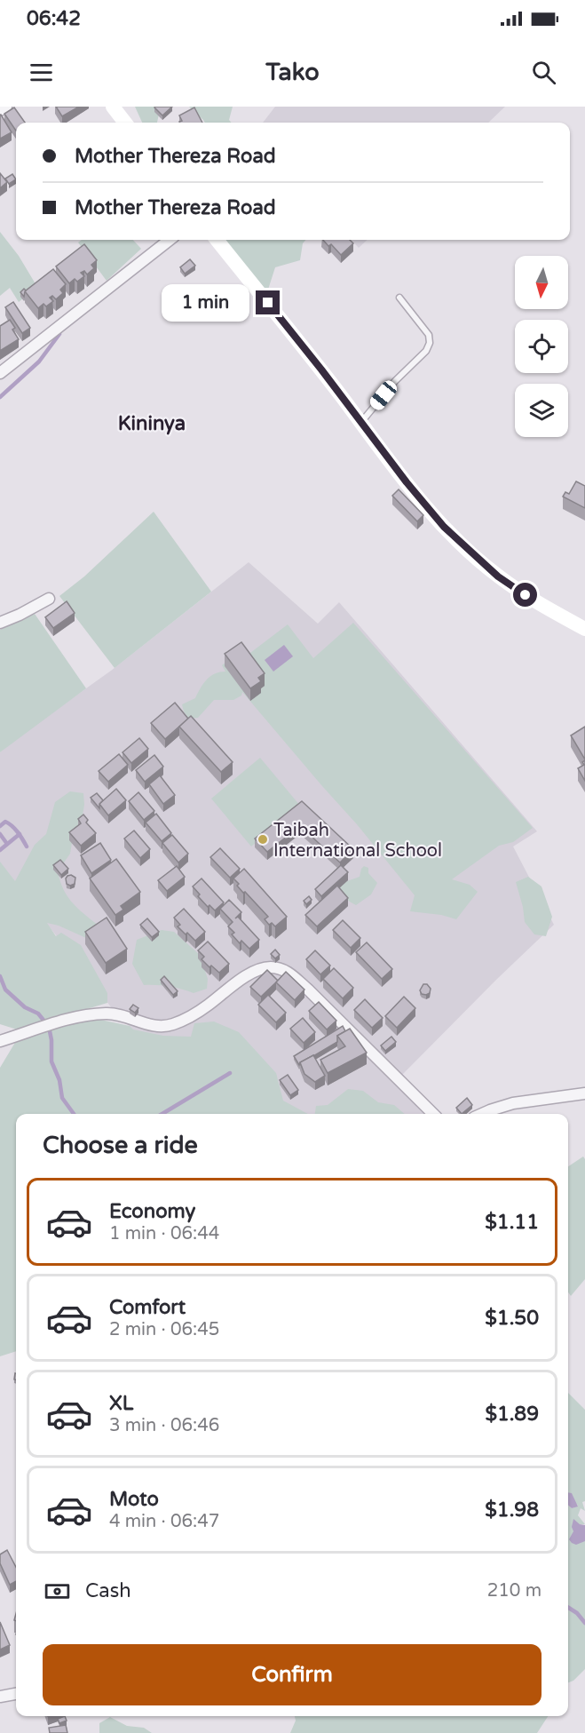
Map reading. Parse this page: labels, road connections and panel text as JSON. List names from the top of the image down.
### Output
{
  "districts": ["Kininya"],
  "places": ["Taibah International School"],
  "north": "bottom",
  "page": {
    "status": "06:42",
    "header": "Tako",
    "banner": ["Mother Thereza Road", "Mother Thereza Road"],
    "bubble": "1 min",
    "heading": "Choose a ride",
    "list": [
      {
        "name": "Economy",
        "note": "1 min · 06:44",
        "value": "$1.11"
      },
      {
        "name": "Comfort",
        "note": "2 min · 06:45",
        "value": "$1.50"
      },
      {
        "name": "XL",
        "note": "3 min · 06:46",
        "value": "$1.89"
      },
      {
        "name": "Moto",
        "note": "4 min · 06:47",
        "value": "$1.98"
      }
    ],
    "pay": ["Cash", "210 m"],
    "buttons": "Confirm"
  }
}
